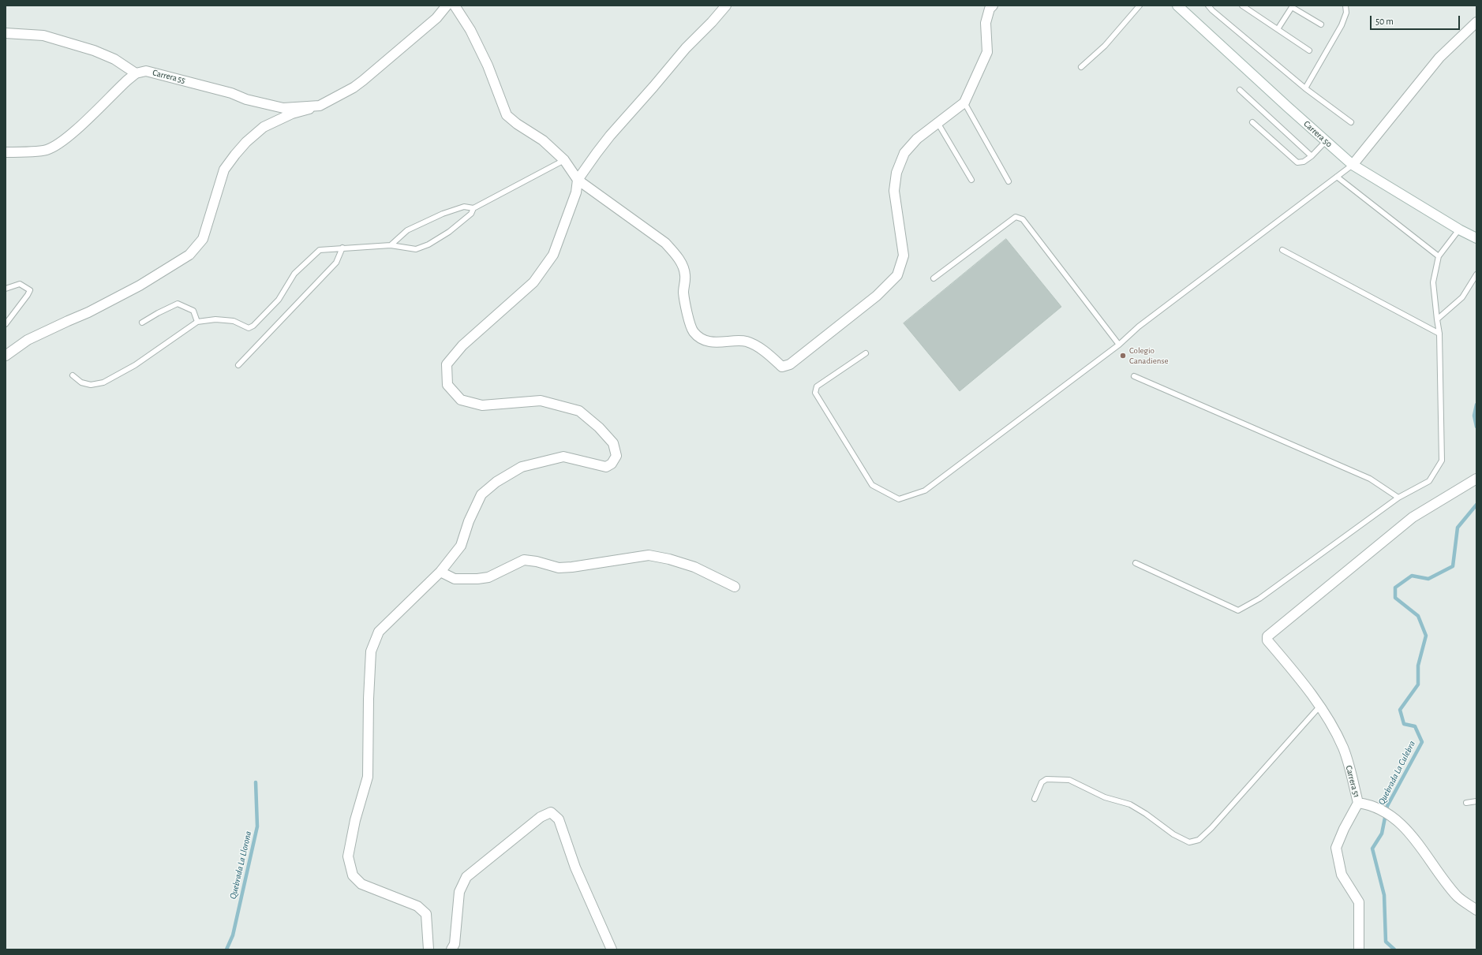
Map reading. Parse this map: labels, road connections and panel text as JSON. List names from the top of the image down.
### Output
{
  "streets": {
    "street": ["Carrera 55", "Carrera 50", "Carrera 51"]
  },
  "water": ["Quebrada La Culebra", "Quebrada La Llorona"],
  "places": ["Colegio Canadiense"],
  "scale_bar": "50 m"
}
